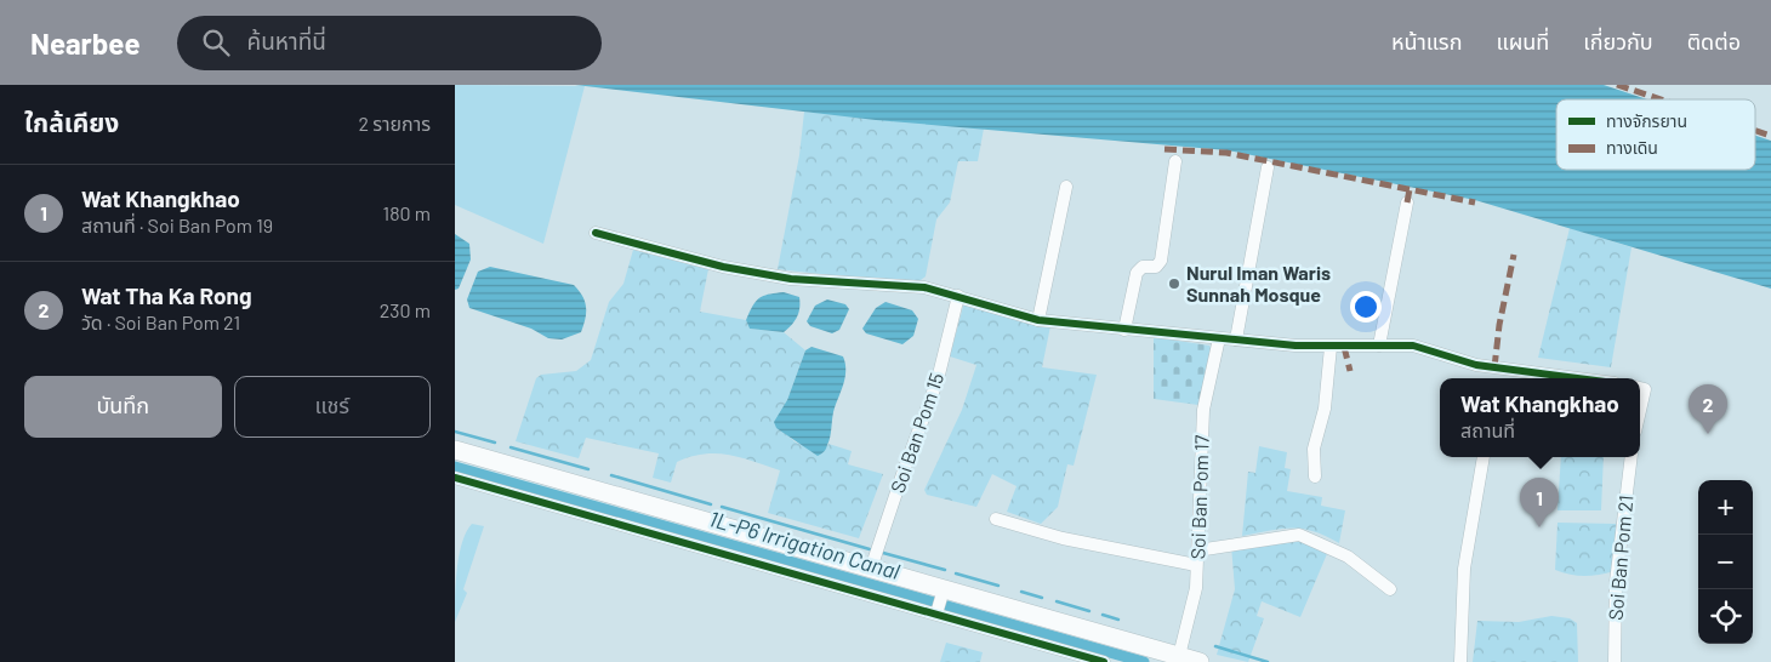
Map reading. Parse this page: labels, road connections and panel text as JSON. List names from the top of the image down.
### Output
{
  "streets": {
    "street": ["Soi Ban Pom 15", "Soi Ban Pom 17", "Soi Ban Pom 21"]
  },
  "water": ["1L-P6 Irrigation Canal"],
  "places": ["Nurul Iman Waris Sunnah Mosque"],
  "legend": ["ทางจักรยาน", "ทางเดิน"],
  "page": {
    "header": "Nearbee",
    "search": "ค้นหาที่นี่",
    "nav": [
      "หน้าแรก",
      "แผนที่",
      "เกี่ยวกับ",
      "ติดต่อ"
    ],
    "heading": ["ใกล้เคียง", "2 รายการ"],
    "list": [
      {
        "mark": "1",
        "name": "Wat Khangkhao",
        "note": "สถานที่ · Soi Ban Pom 19",
        "value": "180 m"
      },
      {
        "mark": "2",
        "name": "Wat Tha Ka Rong",
        "note": "วัด · Soi Ban Pom 21",
        "value": "230 m"
      }
    ],
    "buttons": ["บันทึก", "แชร์"],
    "popup": ["Wat Khangkhao", "สถานที่"],
    "pins": ["2", "1"],
    "map_buttons": ["+", "−"]
  }
}
